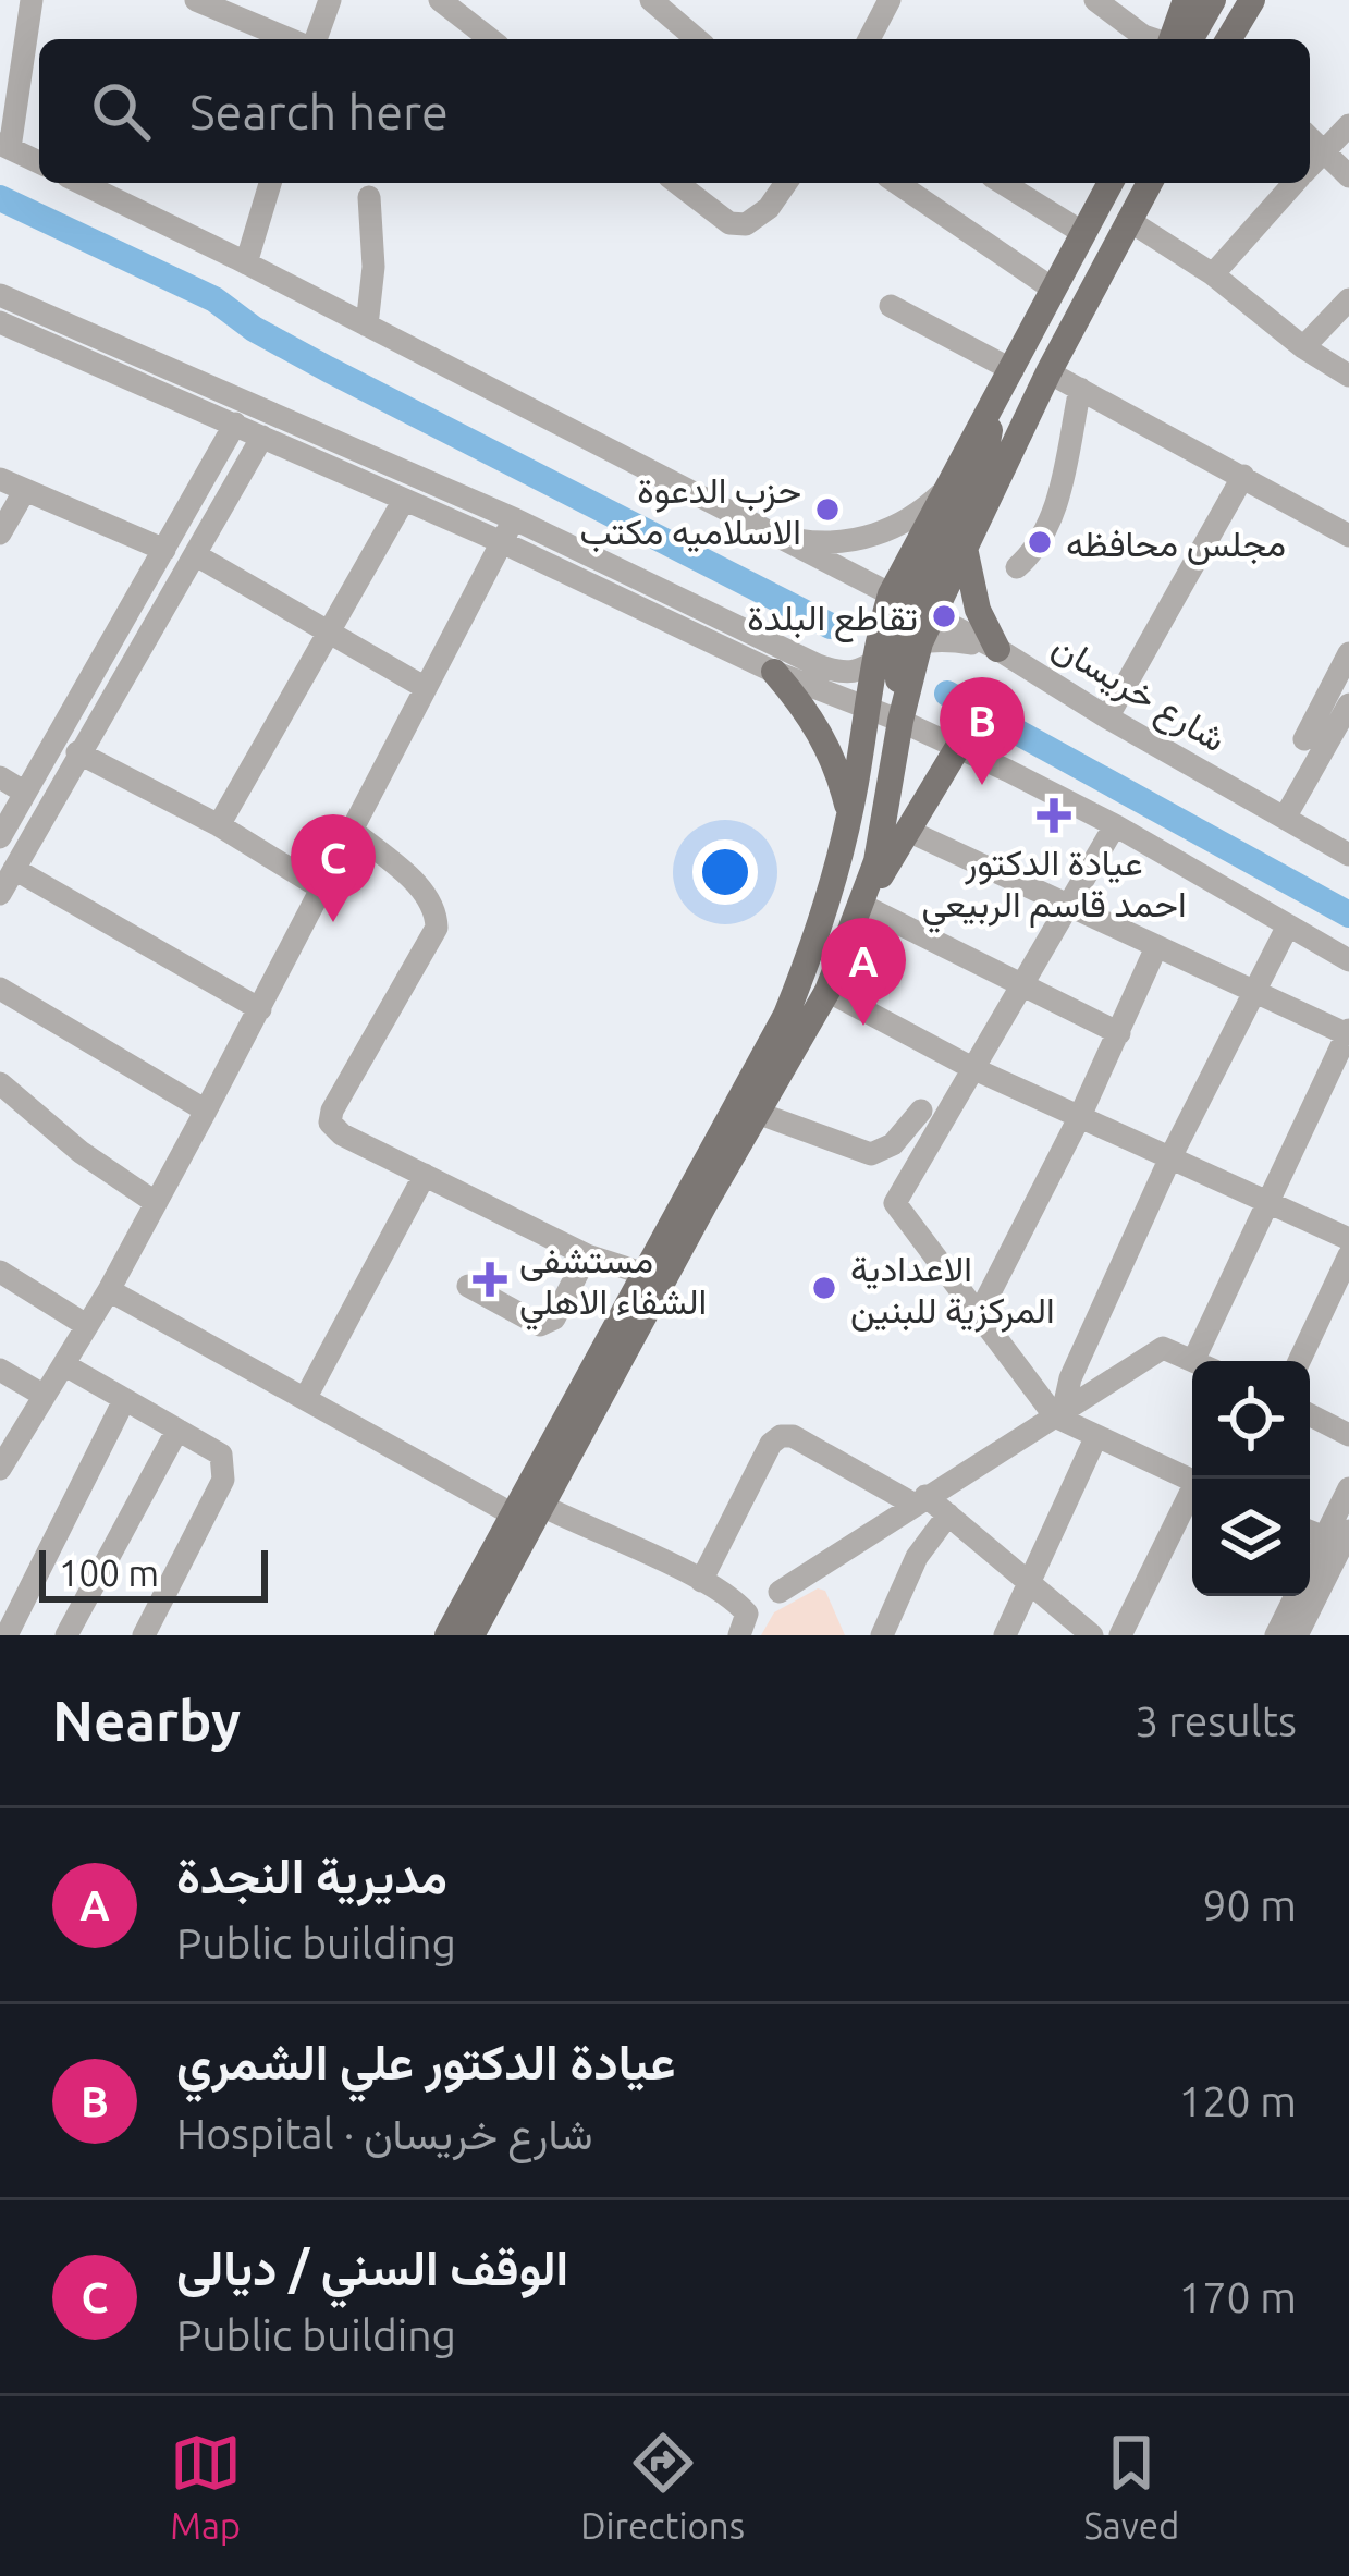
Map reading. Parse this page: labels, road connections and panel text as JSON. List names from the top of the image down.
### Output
{
  "streets": {
    "street": ["شارع خريسان"]
  },
  "places": {
    "other": [
      "حزب الدعوة الاسلاميه مكتب",
      "مجلس محافظه",
      "تقاطع البلدة",
      "الاعدادية المركزية للبنين"
    ],
    "health": ["عيادة الدكتور احمد قاسم الربيعي", "مستشفى الشفاء الاهلي"]
  },
  "scale_bar": "100 m",
  "page": {
    "search": "Search here",
    "pins": ["B", "C", "A"],
    "scale": "100 m",
    "heading": ["Nearby", "3 results"],
    "list": [
      {
        "mark": "A",
        "name": "مديرية النجدة",
        "note": "Public building",
        "value": "90 m"
      },
      {
        "mark": "B",
        "name": "عيادة الدكتور علي الشمري",
        "note": "Hospital · شارع خريسان",
        "value": "120 m"
      },
      {
        "mark": "C",
        "name": "الوقف السني / ديالى",
        "note": "Public building",
        "value": "170 m"
      }
    ],
    "nav": ["Map", "Directions", "Saved"]
  }
}
